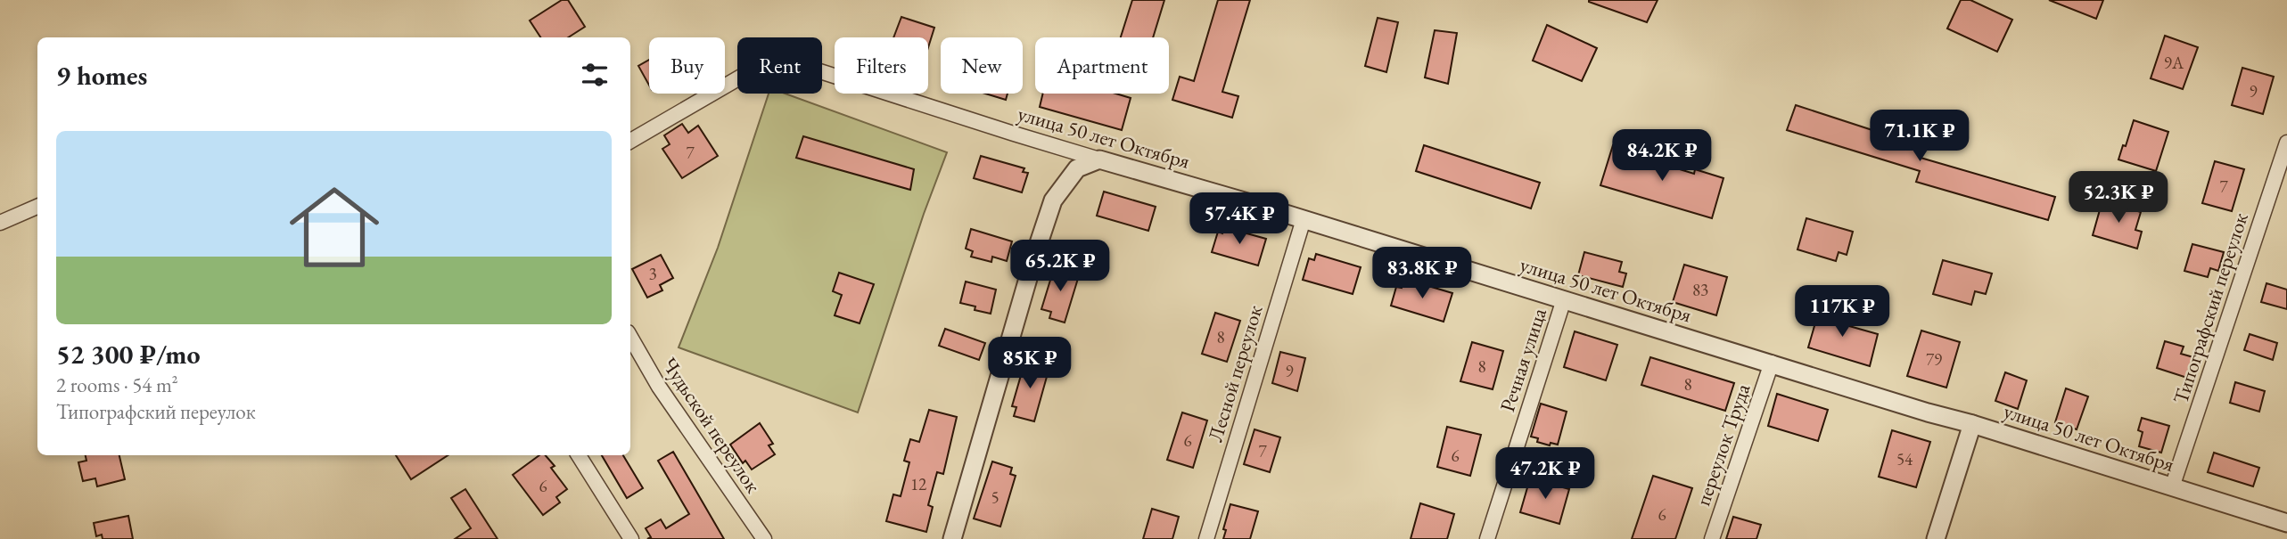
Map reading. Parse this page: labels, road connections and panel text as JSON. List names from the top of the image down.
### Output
{
  "streets": {
    "street": [
      "улица 50 лет Октября",
      "Типографский переулок",
      "Речная улица",
      "Лесной переулок",
      "Чудьской переулок",
      "переулок Труда"
    ]
  },
  "crossings": [
    ["улица 50 лет Октября", "Типографский переулок"],
    ["улица 50 лет Октября", "Речная улица"],
    ["улица 50 лет Октября", "Лесной переулок"],
    ["улица 50 лет Октября", "переулок Труда"]
  ],
  "house_numbers": [
    "9А",
    "9",
    "7",
    "7",
    "3",
    "83",
    "8",
    "79",
    "8",
    "9",
    "8",
    "6",
    "7",
    "6",
    "54",
    "12",
    "6",
    "5",
    "6"
  ],
  "page": {
    "chip": [
      "Buy",
      "Rent",
      "Filters",
      "New",
      "Apartment"
    ],
    "heading": "9 homes",
    "price": [
      "71.1K ₽",
      "84.2K ₽",
      "52.3K ₽",
      "57.4K ₽",
      "65.2K ₽",
      "83.8K ₽",
      "117K ₽",
      "85K ₽",
      "47.2K ₽"
    ],
    "list": [
      {
        "name": "52 300 ₽/mo",
        "note": "2 rooms · 54 m² · Типографский переулок"
      }
    ]
  }
}
